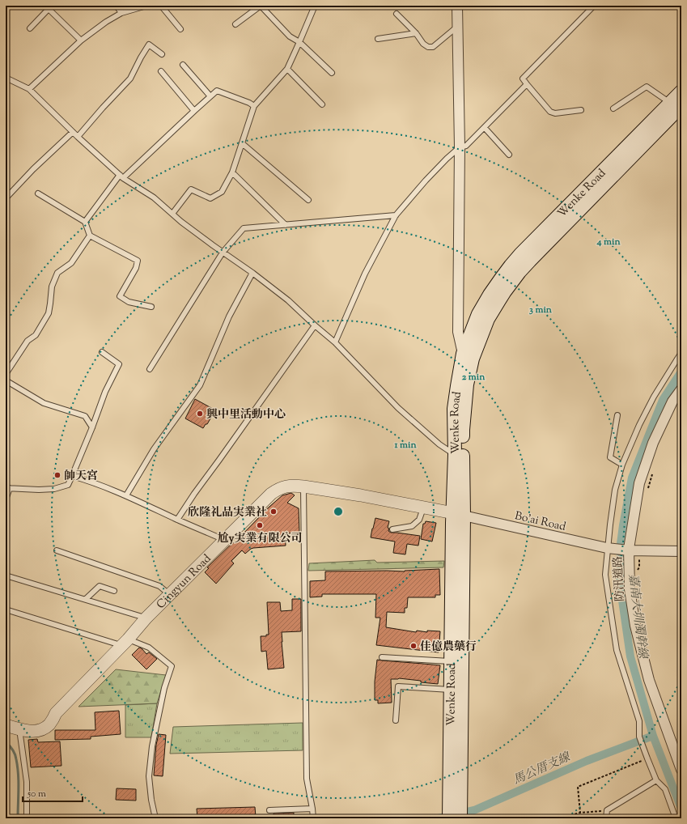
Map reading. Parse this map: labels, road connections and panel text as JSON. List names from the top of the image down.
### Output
{
  "streets": {
    "main road": ["Wenke Road"],
    "street": ["Bo'ai Road", "防汛道路", "Cingyun Road"]
  },
  "crossings": [
    ["Wenke Road", "Bo'ai Road"],
    ["Wenke Road", "Cingyun Road"],
    ["Bo'ai Road", "防汛道路"],
    ["Bo'ai Road", "Cingyun Road"]
  ],
  "water": ["嘉南大圳濁幹線", "馬公厝支線"],
  "places": [
    "興中里活動中心",
    "帥天宮",
    "欣隆礼品実業社",
    "尬y実業有限公司",
    "佳億農藥行"
  ],
  "scale_bar": "50 m",
  "rings": [
    "4 min",
    "3 min",
    "2 min",
    "1 min"
  ]
}
